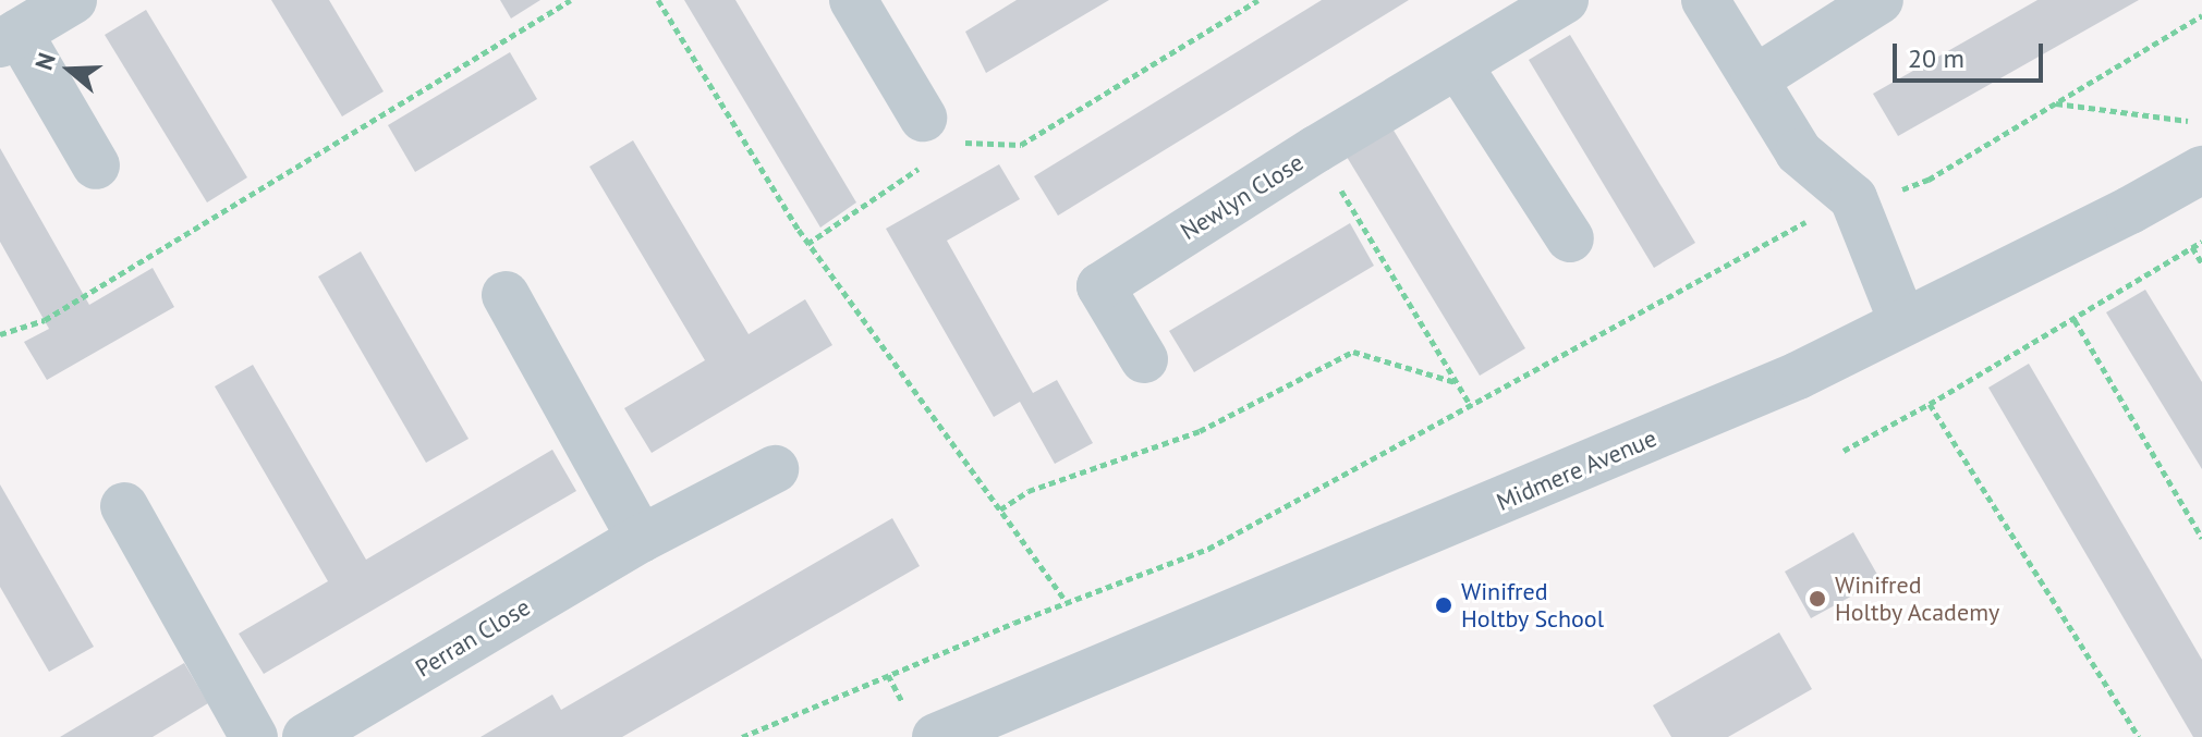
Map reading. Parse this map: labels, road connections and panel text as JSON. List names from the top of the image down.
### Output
{
  "streets": {
    "street": ["Newlyn Close", "Midmere Avenue", "Perran Close"]
  },
  "places": ["Winifred Holtby Academy", "Winifred Holtby School"],
  "scale_bar": "20 m",
  "north": "left"
}
